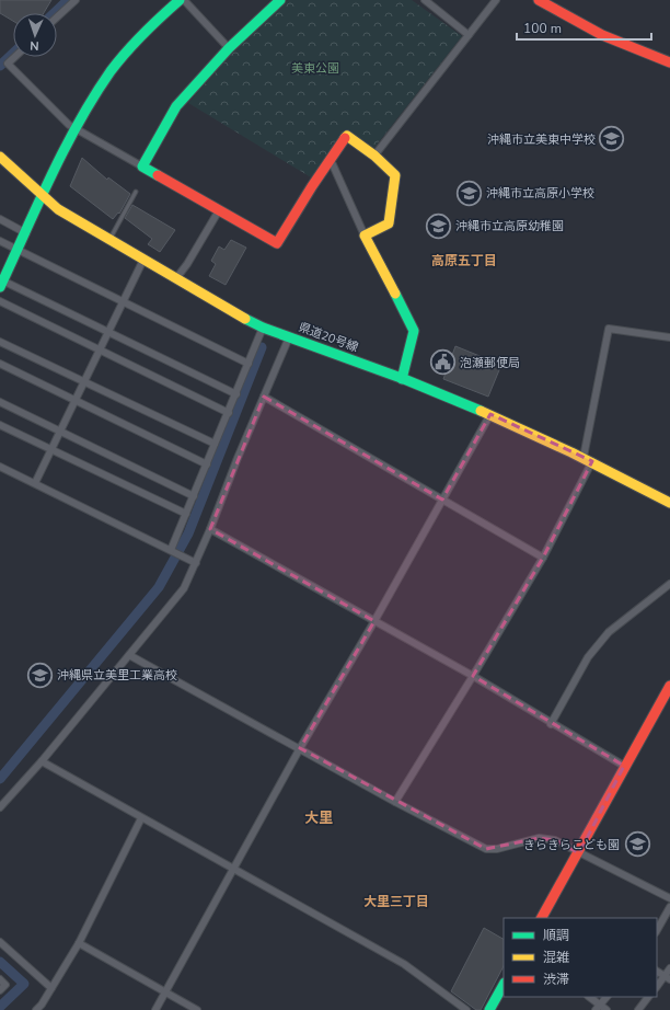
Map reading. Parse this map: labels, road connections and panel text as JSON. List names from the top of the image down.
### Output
{
  "streets": {
    "street": ["県道20号線"]
  },
  "districts": ["高原五丁目", "大里", "大里三丁目"],
  "parks": ["美東公園"],
  "places": {
    "school or university": [
      "沖縄市立美東中学校",
      "沖縄市立高原小学校",
      "沖縄市立高原幼稚園",
      "沖縄県立美里工業高校",
      "きらきらこども園"
    ],
    "public building": ["泡瀬郵便局"]
  },
  "legend": ["順調", "混雑", "渋滞"],
  "scale_bar": "100 m",
  "north": "bottom"
}
